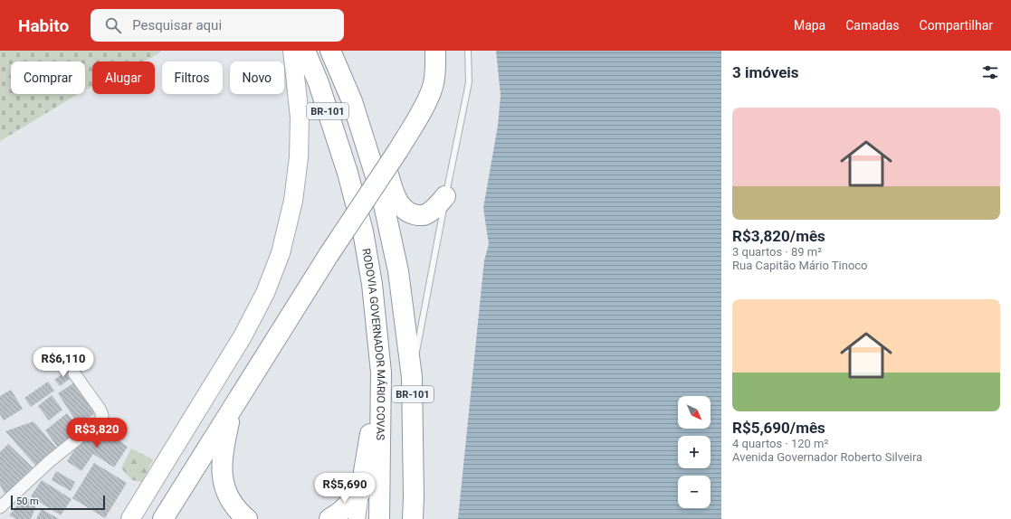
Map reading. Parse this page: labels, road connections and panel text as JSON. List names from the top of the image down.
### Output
{
  "streets": {
    "highway": ["BR-101", "RODOVIA GOVERNADOR MÁRIO COVAS"]
  },
  "scale_bar": "50 m",
  "north": "bottom right",
  "page": {
    "header": "Habito",
    "search": "Pesquisar aqui",
    "nav": ["Mapa", "Camadas", "Compartilhar"],
    "heading": "3 imóveis",
    "chip": [
      "Comprar",
      "Alugar",
      "Filtros",
      "Novo"
    ],
    "list": [
      {
        "name": "R$3,820/mês",
        "note": "3 quartos · 89 m² · Rua Capitão Mário Tinoco"
      },
      {
        "name": "R$5,690/mês",
        "note": "4 quartos · 120 m² · Avenida Governador Roberto Silveira"
      }
    ],
    "price": ["R$6,110", "R$3,820", "R$5,690"],
    "map_buttons": ["+", "−"],
    "scale": "50 m"
  }
}
